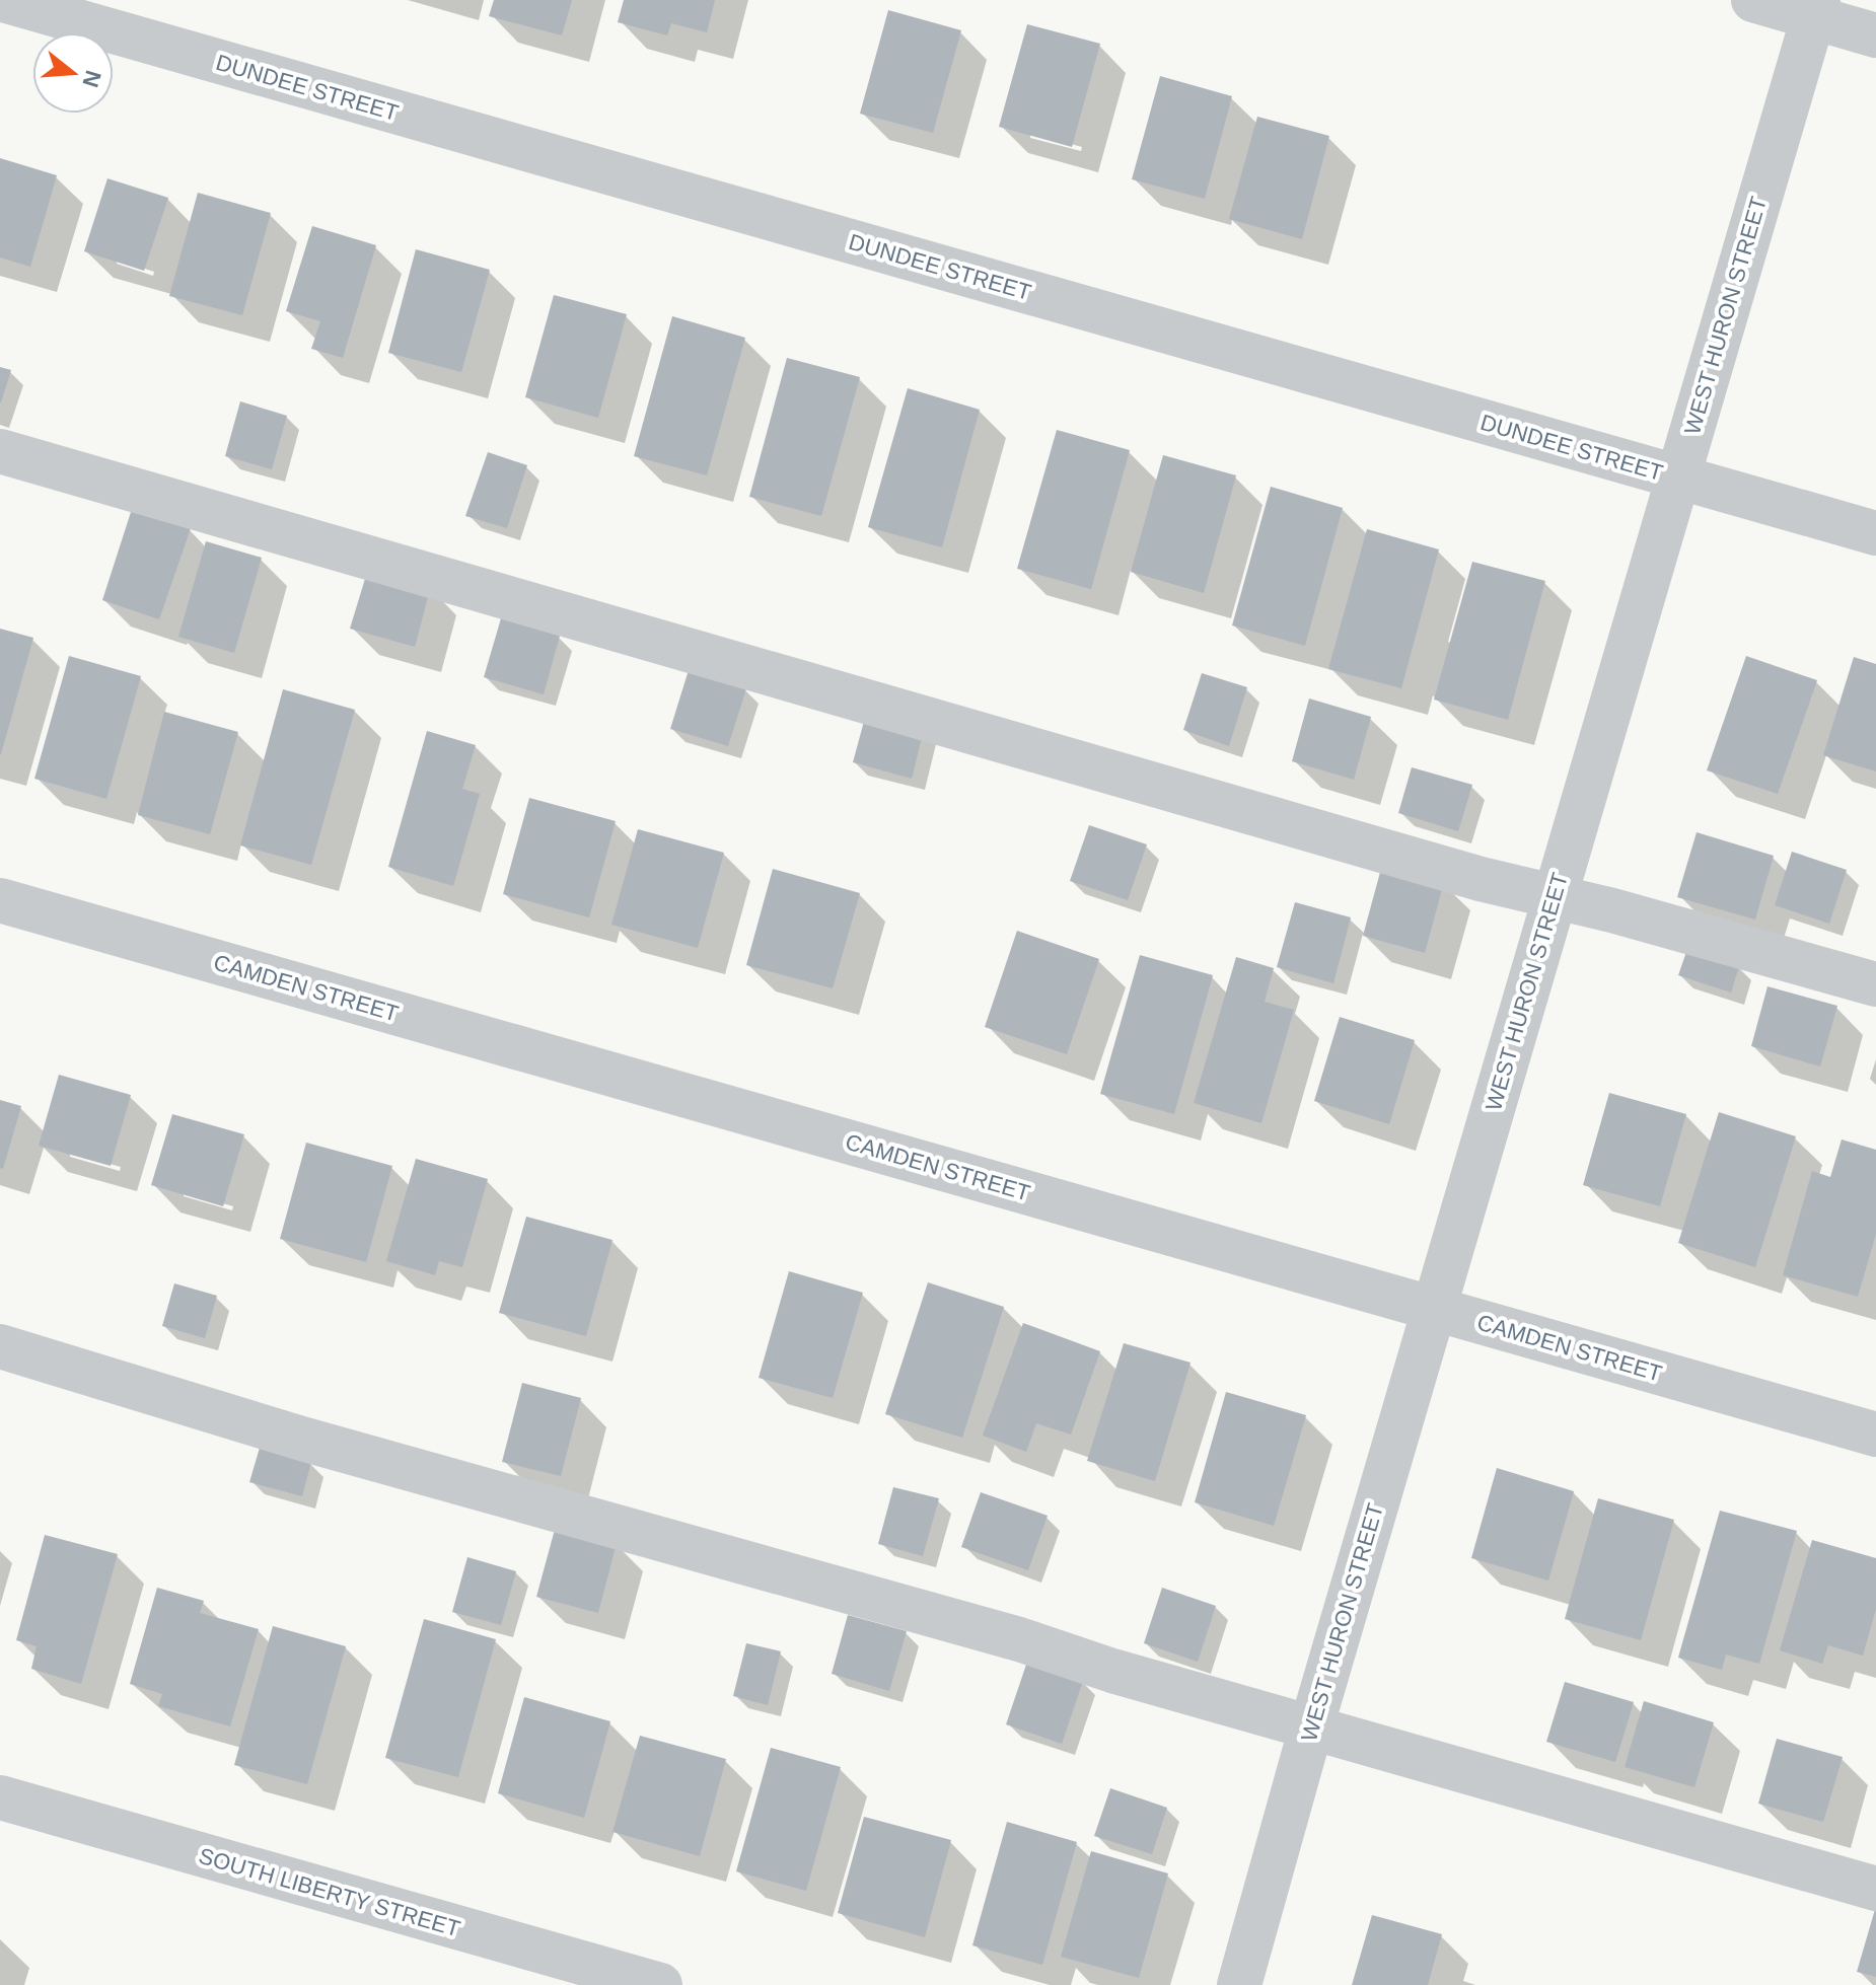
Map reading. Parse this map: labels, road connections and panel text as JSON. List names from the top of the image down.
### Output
{
  "streets": {
    "street": [
      "DUNDEE STREET",
      "WEST HURON STREET",
      "CAMDEN STREET",
      "SOUTH LIBERTY STREET"
    ]
  },
  "crossings": [
    ["DUNDEE STREET", "WEST HURON STREET"],
    ["WEST HURON STREET", "CAMDEN STREET"]
  ],
  "north": "right"
}
